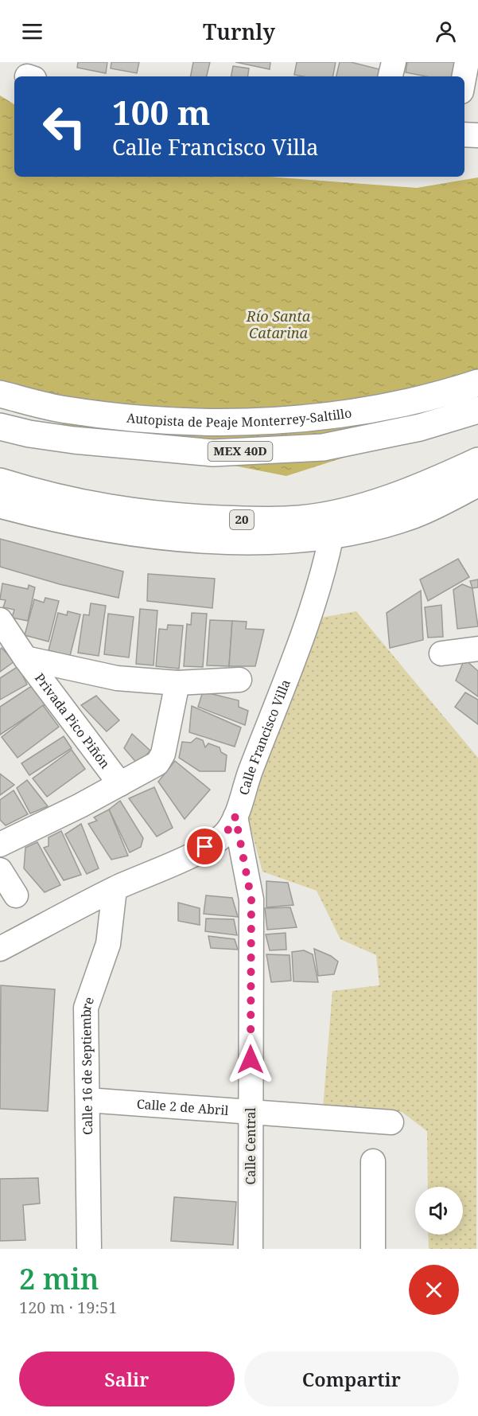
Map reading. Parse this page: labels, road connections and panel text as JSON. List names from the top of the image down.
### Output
{
  "streets": {
    "main road": ["Autopista de Peaje Monterrey-Saltillo", "MEX 40D", "20"],
    "street": [
      "Privada Pico Piñón",
      "Calle Francisco Villa",
      "Calle 16 de Septiembre",
      "Calle 2 de Abril",
      "Calle Central"
    ]
  },
  "crossings": [
    ["20", "Calle Francisco Villa"],
    ["Calle Francisco Villa", "Calle 16 de Septiembre"],
    ["Calle Francisco Villa", "Calle Central"],
    ["Calle 16 de Septiembre", "Calle 2 de Abril"],
    ["Calle 2 de Abril", "Calle Central"]
  ],
  "water": ["Río Santa Catarina"],
  "page": {
    "header": "Turnly",
    "turn": ["100 m", "Calle Francisco Villa"],
    "heading": ["2 min", "120 m · 19:51"],
    "buttons": ["Salir", "Compartir"]
  }
}
